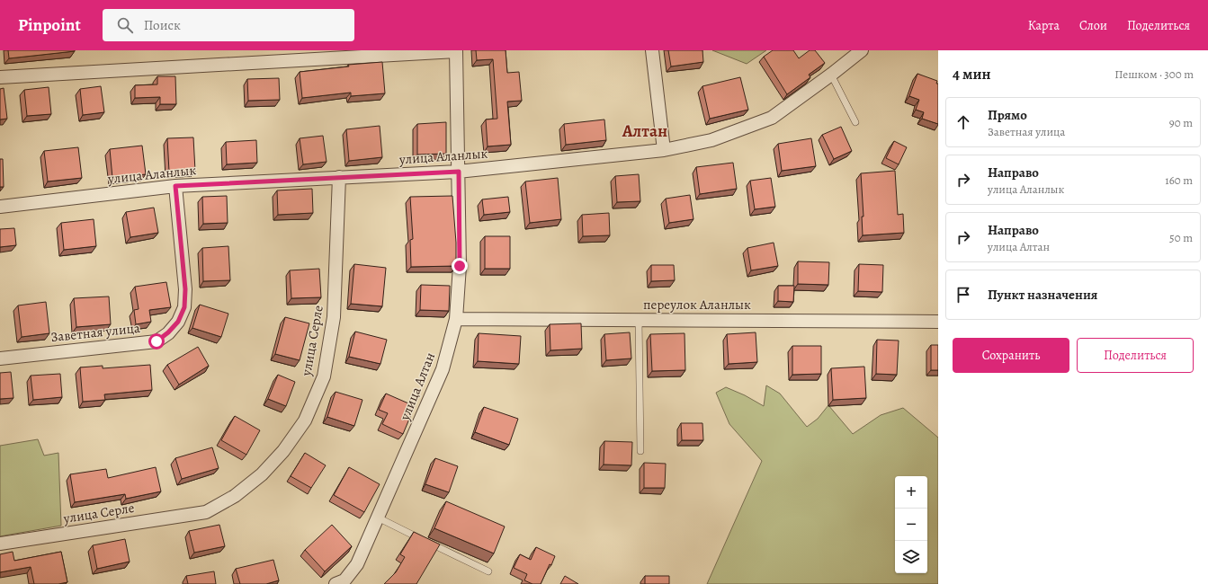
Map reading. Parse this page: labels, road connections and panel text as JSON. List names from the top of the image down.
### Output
{
  "streets": {
    "street": [
      "улица Аланлык",
      "переулок Аланлык",
      "Заветная улица",
      "улица Серле",
      "улица Алтан"
    ]
  },
  "crossings": [
    ["улица Аланлык", "Заветная улица"],
    ["улица Аланлык", "улица Серле"],
    ["улица Аланлык", "улица Алтан"],
    ["переулок Аланлык", "улица Алтан"]
  ],
  "districts": ["Алтан"],
  "page": {
    "header": "Pinpoint",
    "search": "Поиск",
    "nav": ["Карта", "Слои", "Поделиться"],
    "heading": ["4 мин", "Пешком · 300 m"],
    "list": [
      ["Прямо", "Заветная улица", "90 m"],
      ["Направо", "улица Аланлык", "160 m"],
      ["Направо", "улица Алтан", "50 m"],
      "Пункт назначения"
    ],
    "buttons": ["Сохранить", "Поделиться"],
    "map_buttons": ["+", "−"]
  }
}
